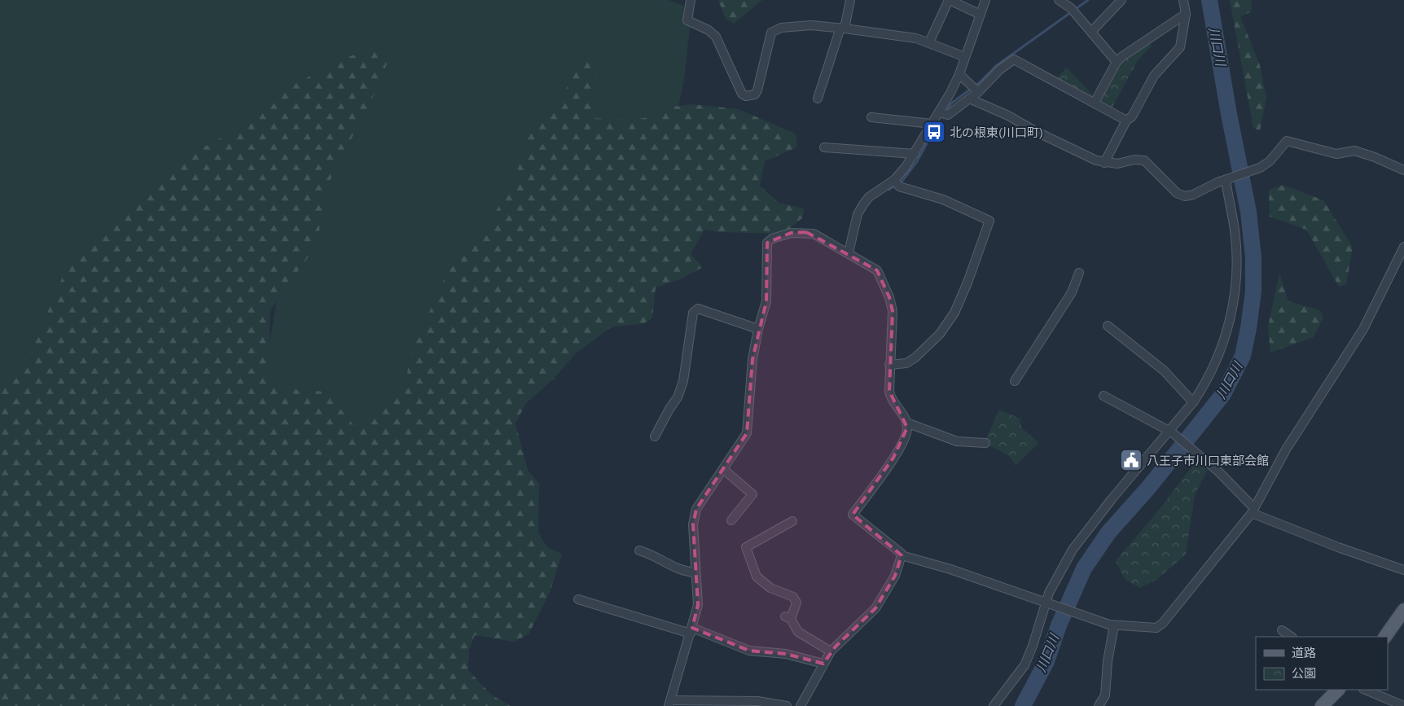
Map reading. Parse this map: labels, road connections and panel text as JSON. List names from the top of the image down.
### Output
{
  "water": ["川口川"],
  "places": {
    "bus stop": ["北の根東(川口町)"],
    "public building": ["八王子市川口東部会館"]
  },
  "legend": ["道路", "公園"]
}
